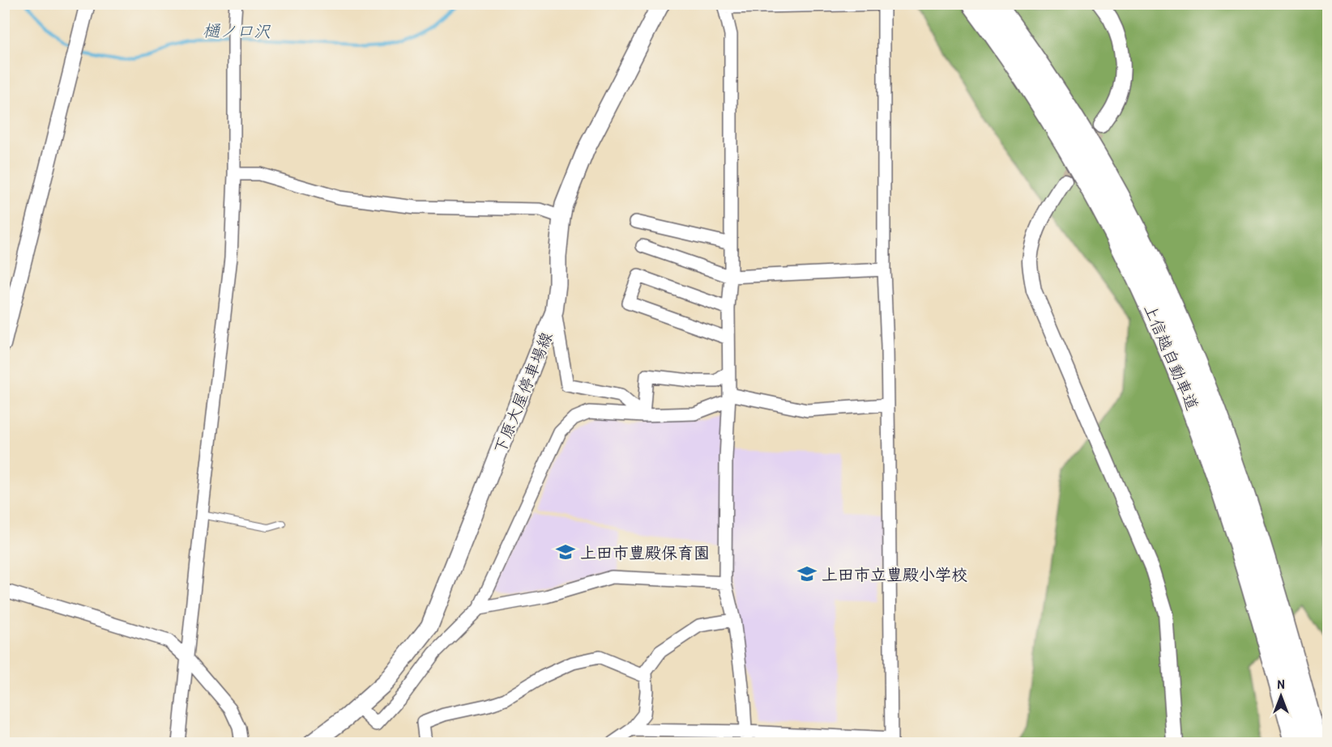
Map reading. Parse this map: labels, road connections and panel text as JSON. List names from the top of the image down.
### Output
{
  "streets": {
    "highway": ["上信越自動車道"],
    "main road": ["下原大屋停車場線"]
  },
  "water": ["樋ノ口沢"],
  "places": {
    "school or university": ["上田市豊殿保育園", "上田市立豊殿小学校"]
  },
  "north": "top"
}
